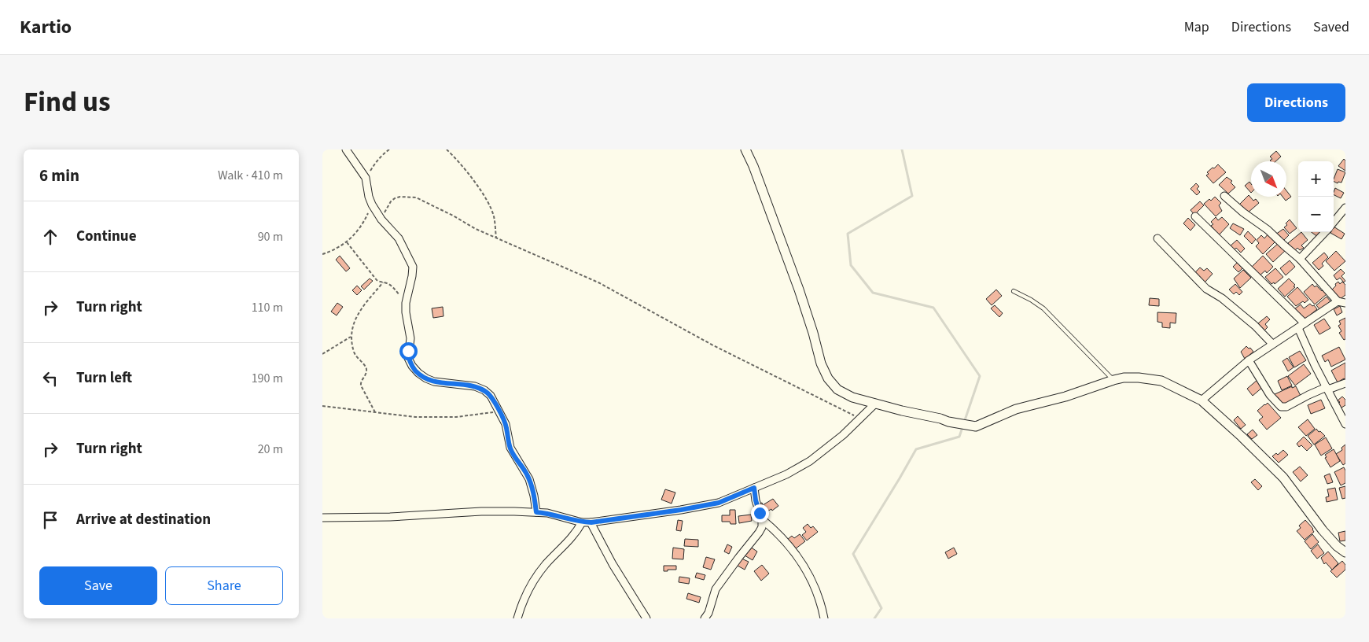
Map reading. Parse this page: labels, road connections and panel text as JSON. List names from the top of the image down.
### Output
{
  "north": "bottom right",
  "page": {
    "header": "Kartio",
    "nav": ["Map", "Directions", "Saved"],
    "title": "Find us",
    "buttons": [
      "Directions",
      ["Save", "Share"]
    ],
    "heading": ["6 min", "Walk · 410 m"],
    "map_buttons": ["+", "−"],
    "list": [
      ["Continue", "90 m"],
      ["Turn right", "110 m"],
      ["Turn left", "190 m"],
      ["Turn right", "20 m"],
      "Arrive at destination"
    ]
  }
}
